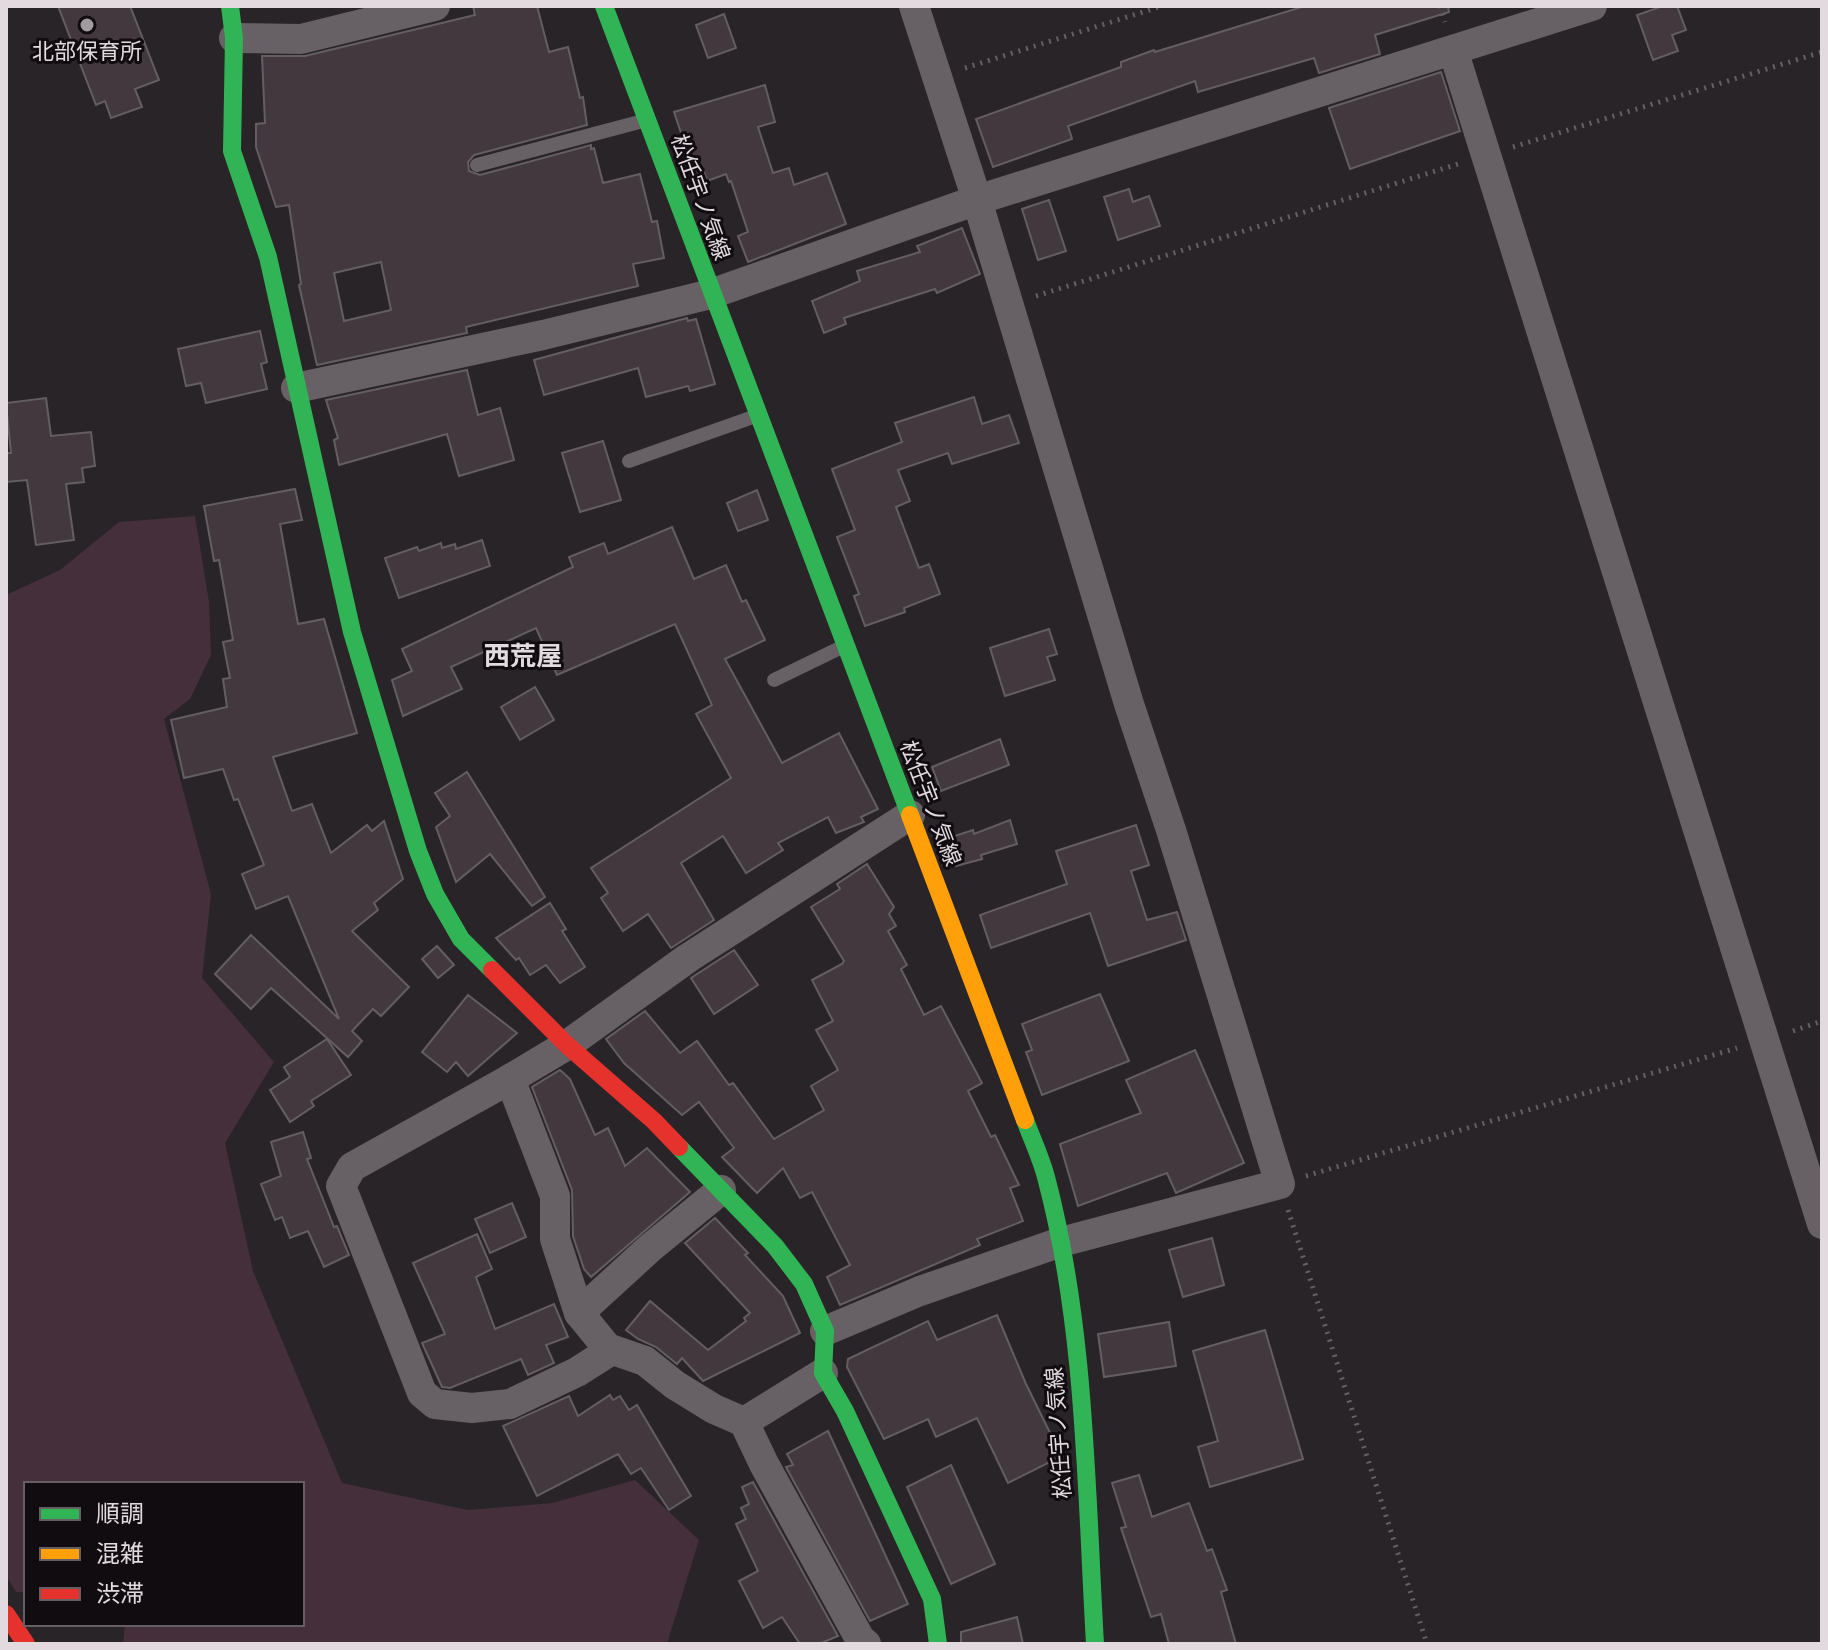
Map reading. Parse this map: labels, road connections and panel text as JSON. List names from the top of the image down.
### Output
{
  "streets": {
    "street": ["松任宇ノ気線"]
  },
  "districts": ["西荒屋"],
  "places": ["北部保育所"],
  "legend": ["順調", "混雑", "渋滞"]
}
